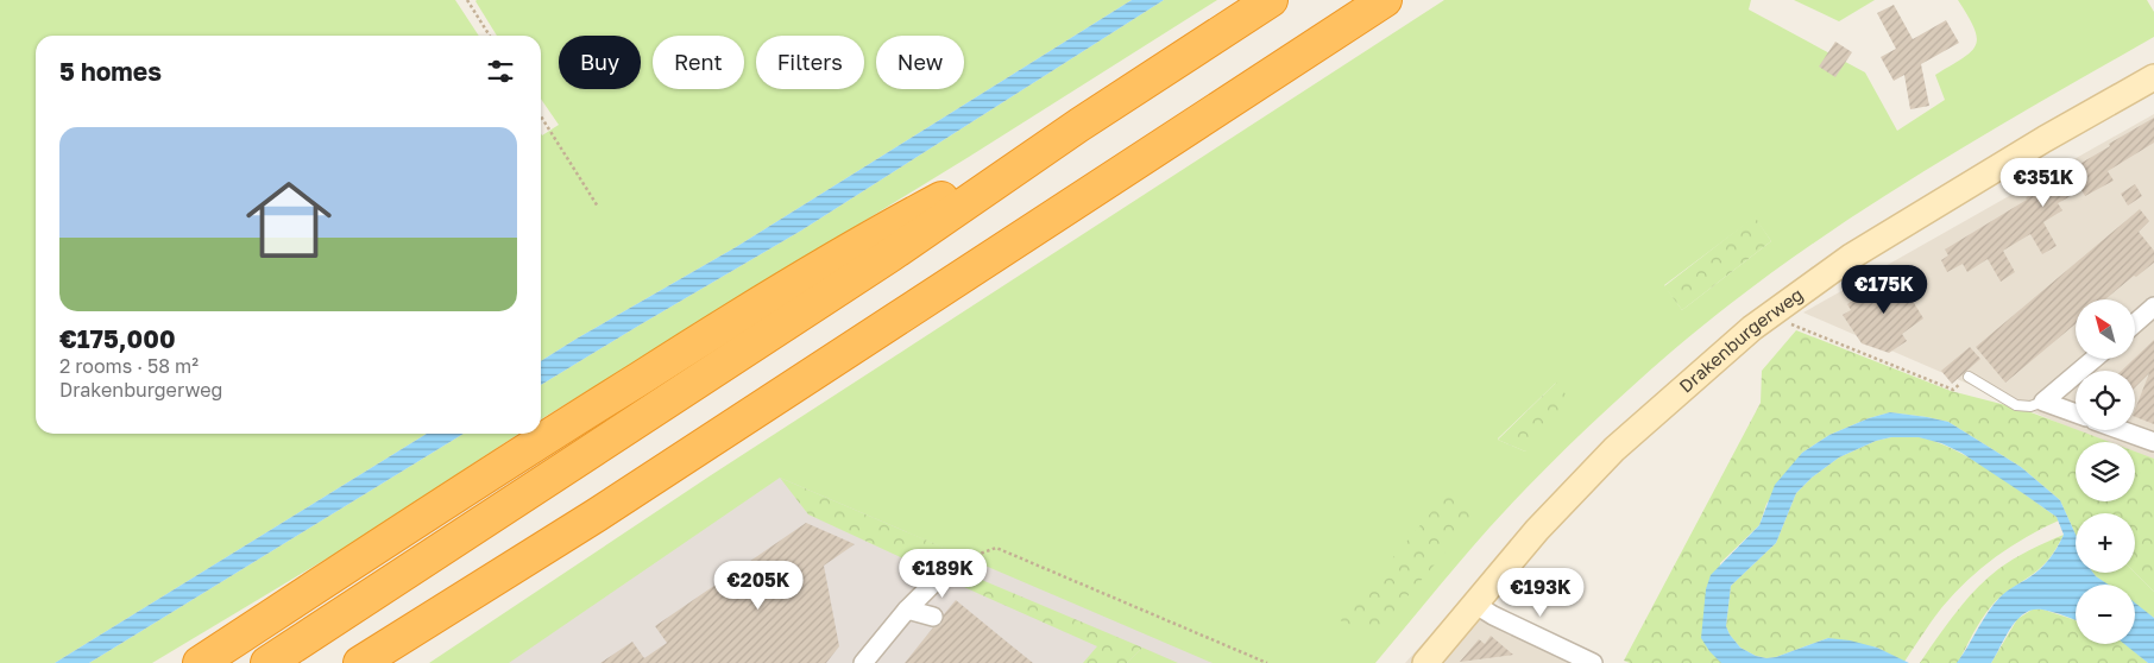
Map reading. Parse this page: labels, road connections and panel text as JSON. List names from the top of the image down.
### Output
{
  "streets": {
    "main road": ["Drakenburgerweg"]
  },
  "north": "top left",
  "page": {
    "chip": [
      "Buy",
      "Rent",
      "Filters",
      "New"
    ],
    "heading": "5 homes",
    "list": [
      {
        "name": "€175,000",
        "note": "2 rooms · 58 m² · Drakenburgerweg"
      }
    ],
    "price": [
      "€351K",
      "€175K",
      "€189K",
      "€205K",
      "€193K"
    ],
    "map_buttons": ["+", "−"]
  }
}
